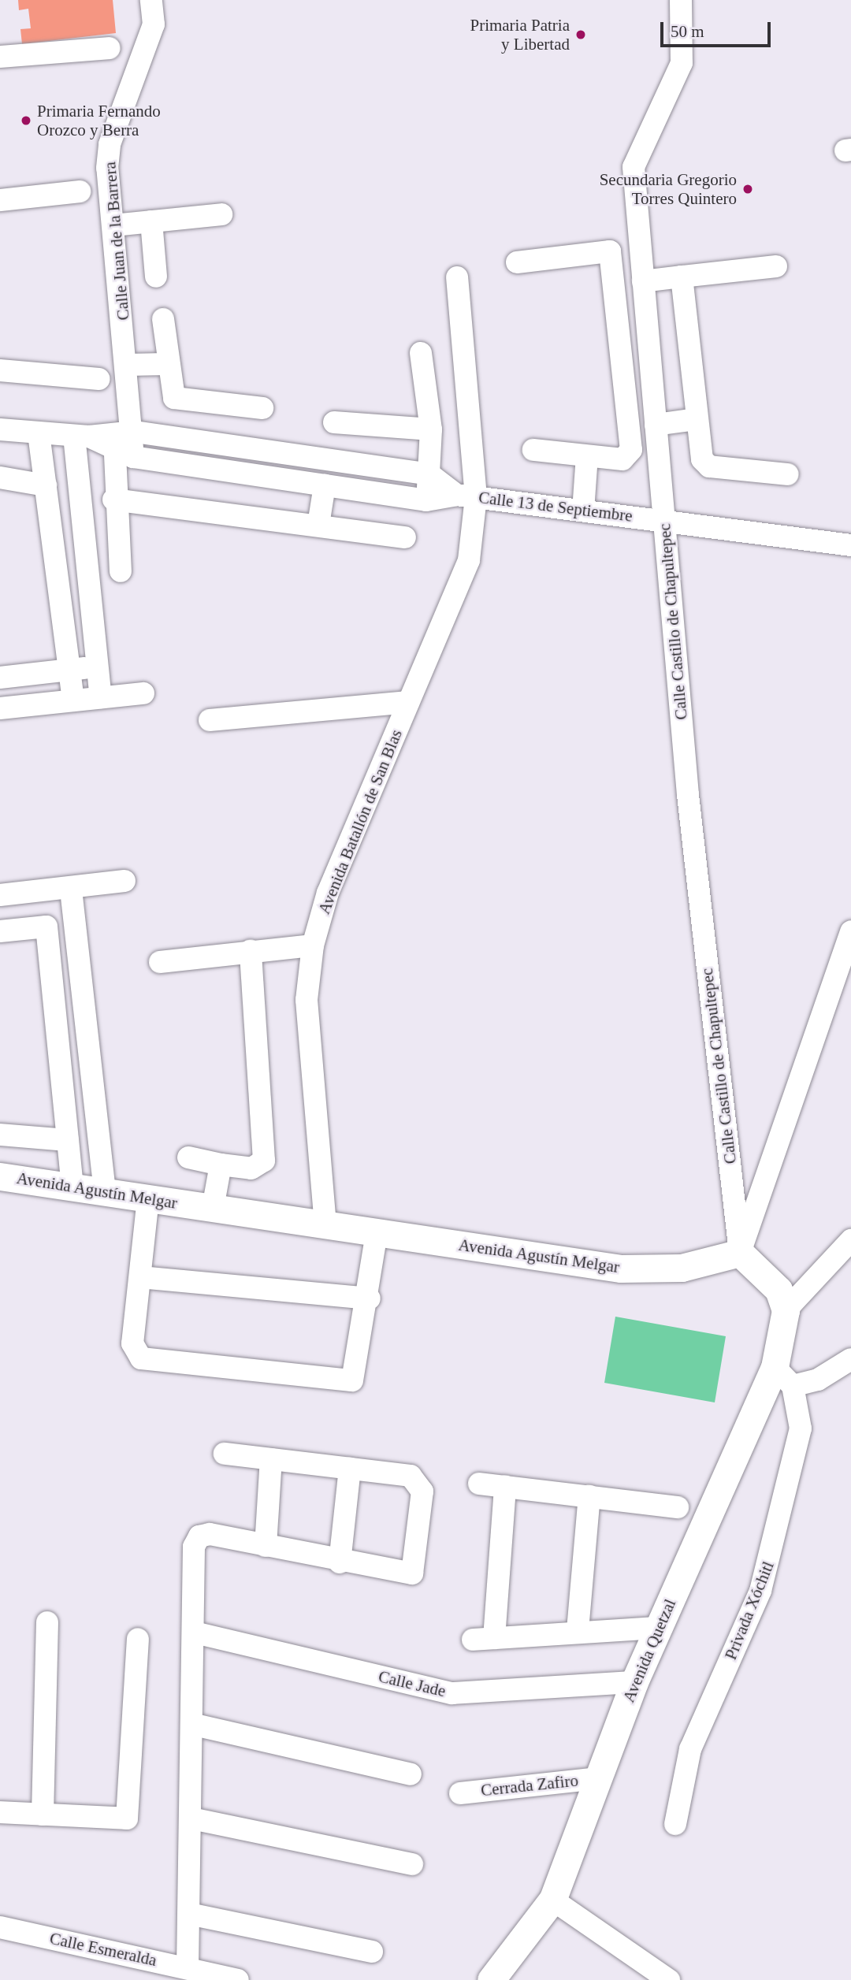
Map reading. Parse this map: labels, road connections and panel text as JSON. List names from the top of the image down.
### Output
{
  "streets": {
    "main road": ["Avenida Agustín Melgar", "Avenida Quetzal"],
    "street": [
      "Calle Juan de la Barrera",
      "Calle 13 de Septiembre",
      "Calle Castillo de Chapultepec",
      "Avenida Batallón de San Blas",
      "Privada Xóchitl",
      "Calle Jade",
      "Cerrada Zafiro",
      "Calle Esmeralda"
    ]
  },
  "crossings": [
    ["Calle Juan de la Barrera", "Calle 13 de Septiembre"],
    ["Calle 13 de Septiembre", "Calle Castillo de Chapultepec"],
    ["Calle 13 de Septiembre", "Avenida Batallón de San Blas"],
    ["Calle Castillo de Chapultepec", "Avenida Agustín Melgar"],
    ["Avenida Batallón de San Blas", "Avenida Agustín Melgar"],
    ["Privada Xóchitl", "Avenida Quetzal"],
    ["Avenida Quetzal", "Calle Jade"],
    ["Avenida Quetzal", "Cerrada Zafiro"]
  ],
  "places": ["Primaria Patria y Libertad", "Primaria Fernando Orozco y Berra", "Secundaria Gregorio Torres Quintero"],
  "scale_bar": "50 m"
}
